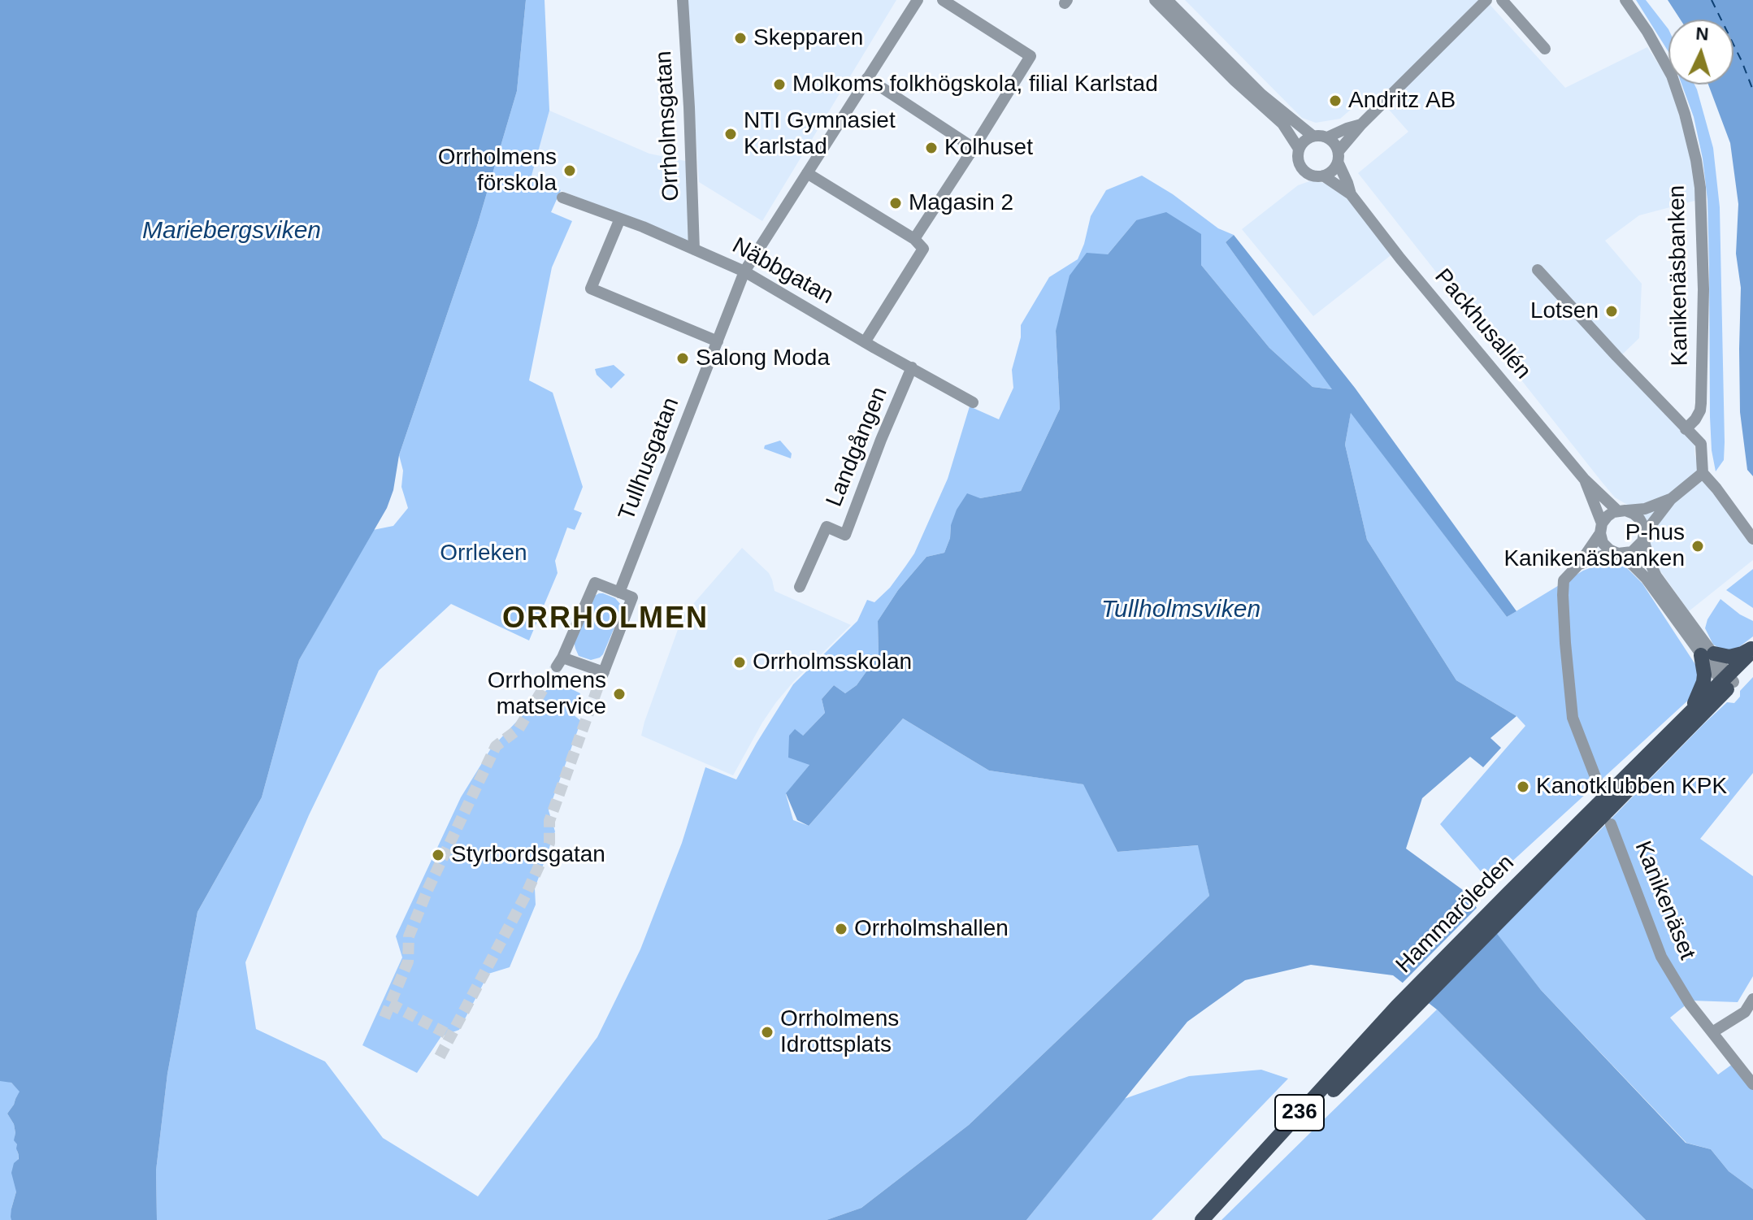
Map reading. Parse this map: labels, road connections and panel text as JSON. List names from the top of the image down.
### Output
{
  "streets": {
    "main road": ["Hammaröleden", "236"],
    "street": [
      "Orrholmsgatan",
      "Näbbgatan",
      "Kanikenäsbanken",
      "Packhusallén",
      "Landgången",
      "Tullhusgatan",
      "Kanikenäset"
    ]
  },
  "crossings": [
    ["Orrholmsgatan", "Näbbgatan"],
    ["Näbbgatan", "Landgången"],
    ["Näbbgatan", "Tullhusgatan"]
  ],
  "districts": ["ORRHOLMEN"],
  "water": ["Mariebergsviken", "Tullholmsviken"],
  "parks": ["Orrleken"],
  "places": [
    "Skepparen",
    "Molkoms folkhögskola, filial Karlstad",
    "Andritz AB",
    "NTI Gymnasiet Karlstad",
    "Kolhuset",
    "Orrholmens förskola",
    "Magasin 2",
    "Lotsen",
    "Salong Moda",
    "P-hus Kanikenäsbanken",
    "Orrholmsskolan",
    "Orrholmens matservice",
    "Kanotklubben KPK",
    "Styrbordsgatan",
    "Orrholmshallen",
    "Orrholmens Idrottsplats"
  ],
  "north": "top"
}
